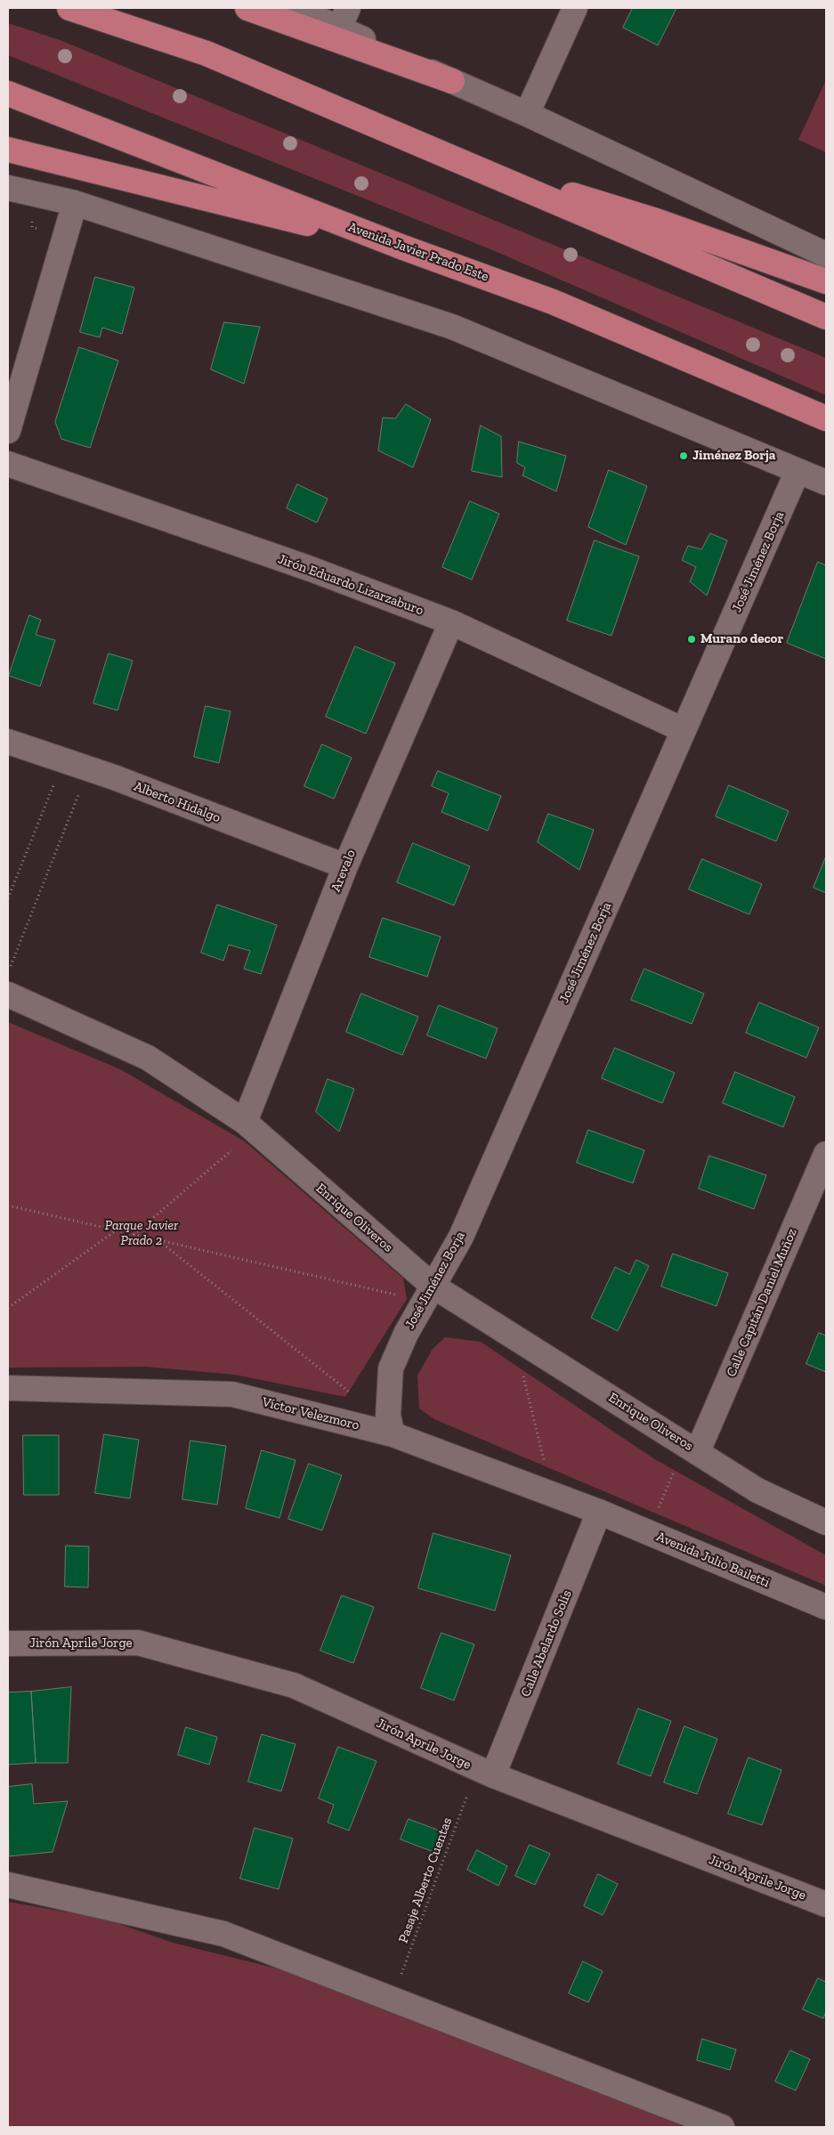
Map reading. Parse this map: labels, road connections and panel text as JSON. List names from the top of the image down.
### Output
{
  "streets": {
    "highway": ["Avenida Javier Prado Este"],
    "street": [
      "José Jiménez Borja",
      "Jirón Eduardo Lizarzaburo",
      "Alberto Hidalgo",
      "Arevalo",
      "Enrique Oliveros",
      "Calle Capitán Daniel Muñoz",
      "Víctor Velezmoro",
      "Avenida Julio Bailetti",
      "Jirón Aprile Jorge",
      "Calle Abelardo Solís"
    ],
    "path": ["Pasaje Alberto Cuentas"]
  },
  "crossings": [
    ["José Jiménez Borja", "Jirón Eduardo Lizarzaburo"],
    ["José Jiménez Borja", "Enrique Oliveros"],
    ["José Jiménez Borja", "Víctor Velezmoro"],
    ["Jirón Eduardo Lizarzaburo", "Arevalo"],
    ["Alberto Hidalgo", "Arevalo"],
    ["Arevalo", "Enrique Oliveros"],
    ["Enrique Oliveros", "Calle Capitán Daniel Muñoz"],
    ["Víctor Velezmoro", "Avenida Julio Bailetti"],
    ["Víctor Velezmoro", "Calle Abelardo Solís"],
    ["Avenida Julio Bailetti", "Calle Abelardo Solís"],
    ["Jirón Aprile Jorge", "Calle Abelardo Solís"],
    ["Jirón Aprile Jorge", "Pasaje Alberto Cuentas"],
    ["Calle Abelardo Solís", "Pasaje Alberto Cuentas"]
  ],
  "parks": ["Parque Javier Prado 2"],
  "places": ["Jiménez Borja", "Murano decor"]
}
